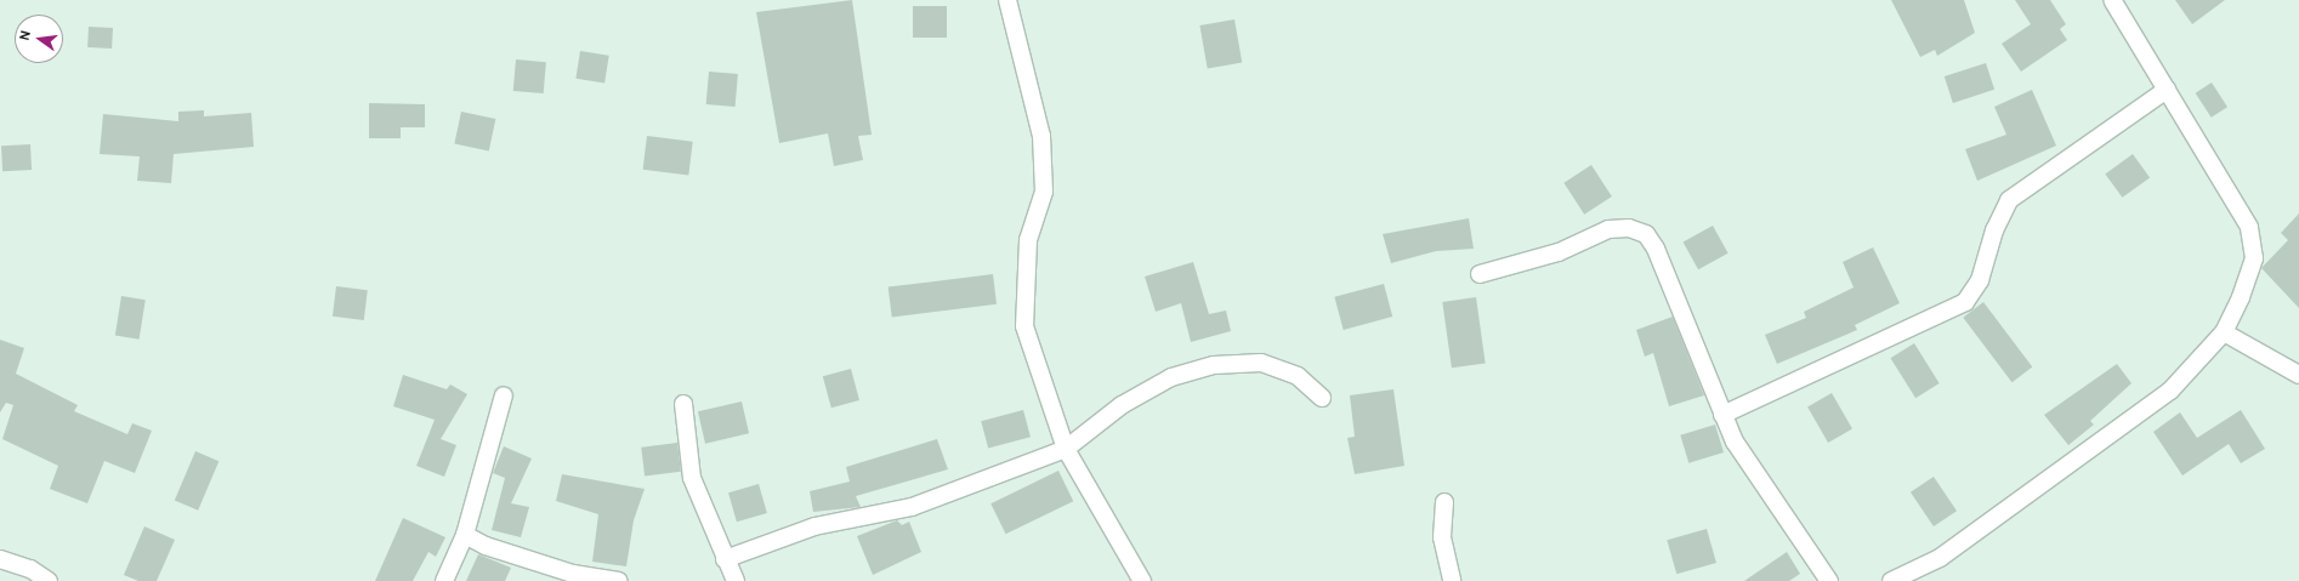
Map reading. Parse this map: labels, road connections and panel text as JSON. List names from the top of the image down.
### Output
{
  "north": "left"
}
